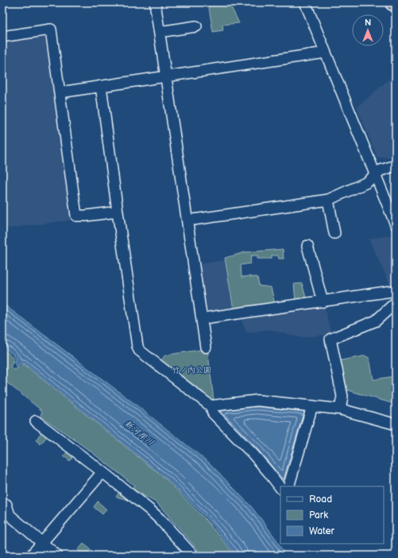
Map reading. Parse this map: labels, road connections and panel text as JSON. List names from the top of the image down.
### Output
{
  "water": ["新河岸川"],
  "parks": ["竹ノ内公園"],
  "legend": ["Road", "Park", "Water"],
  "north": "top"
}
